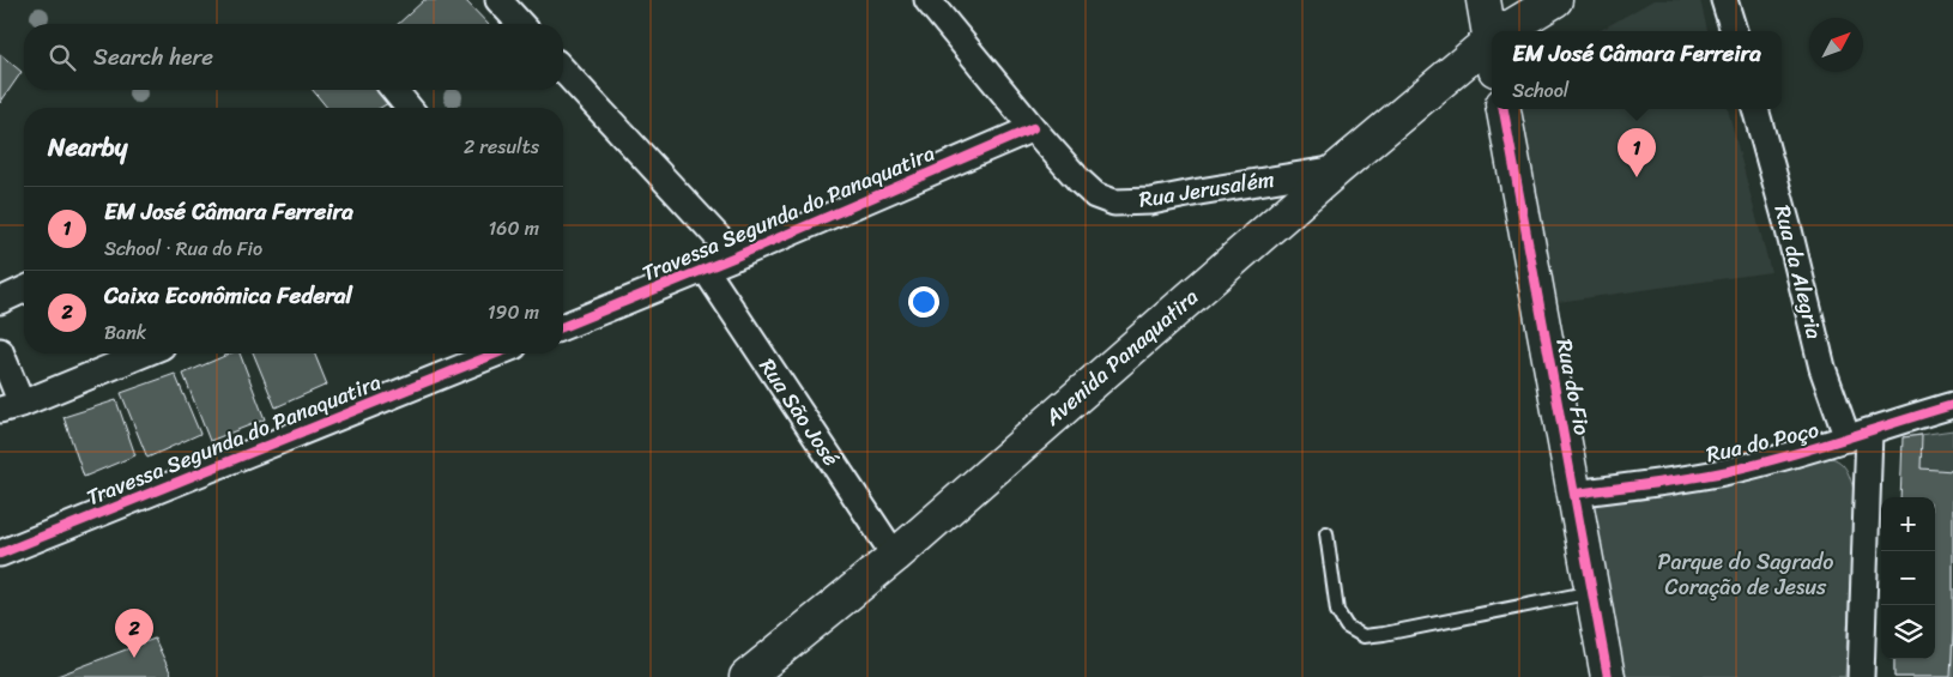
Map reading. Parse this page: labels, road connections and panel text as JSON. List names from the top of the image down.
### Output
{
  "streets": {
    "main road": ["Avenida Panaquatira", "Rua do Fio"],
    "street": [
      "Rua Jerusalém",
      "Travessa Segunda do Panaquatira",
      "Rua da Alegria",
      "Rua São José",
      "Rua do Poço"
    ]
  },
  "crossings": [
    ["Rua Jerusalém", "Travessa Segunda do Panaquatira"],
    ["Rua Jerusalém", "Avenida Panaquatira"],
    ["Travessa Segunda do Panaquatira", "Rua São José"],
    ["Rua da Alegria", "Rua do Poço"],
    ["Avenida Panaquatira", "Rua São José"],
    ["Rua do Fio", "Rua do Poço"]
  ],
  "parks": ["Parque do Sagrado Coração de Jesus"],
  "north": "top right",
  "page": {
    "search": "Search here",
    "popup": ["EM José Câmara Ferreira", "School"],
    "heading": ["Nearby", "2 results"],
    "pins": ["1", "2"],
    "list": [
      {
        "mark": "1",
        "name": "EM José Câmara Ferreira",
        "note": "School · Rua do Fio",
        "value": "160 m"
      },
      {
        "mark": "2",
        "name": "Caixa Econômica Federal",
        "note": "Bank",
        "value": "190 m"
      }
    ],
    "map_buttons": ["+", "−"]
  }
}
